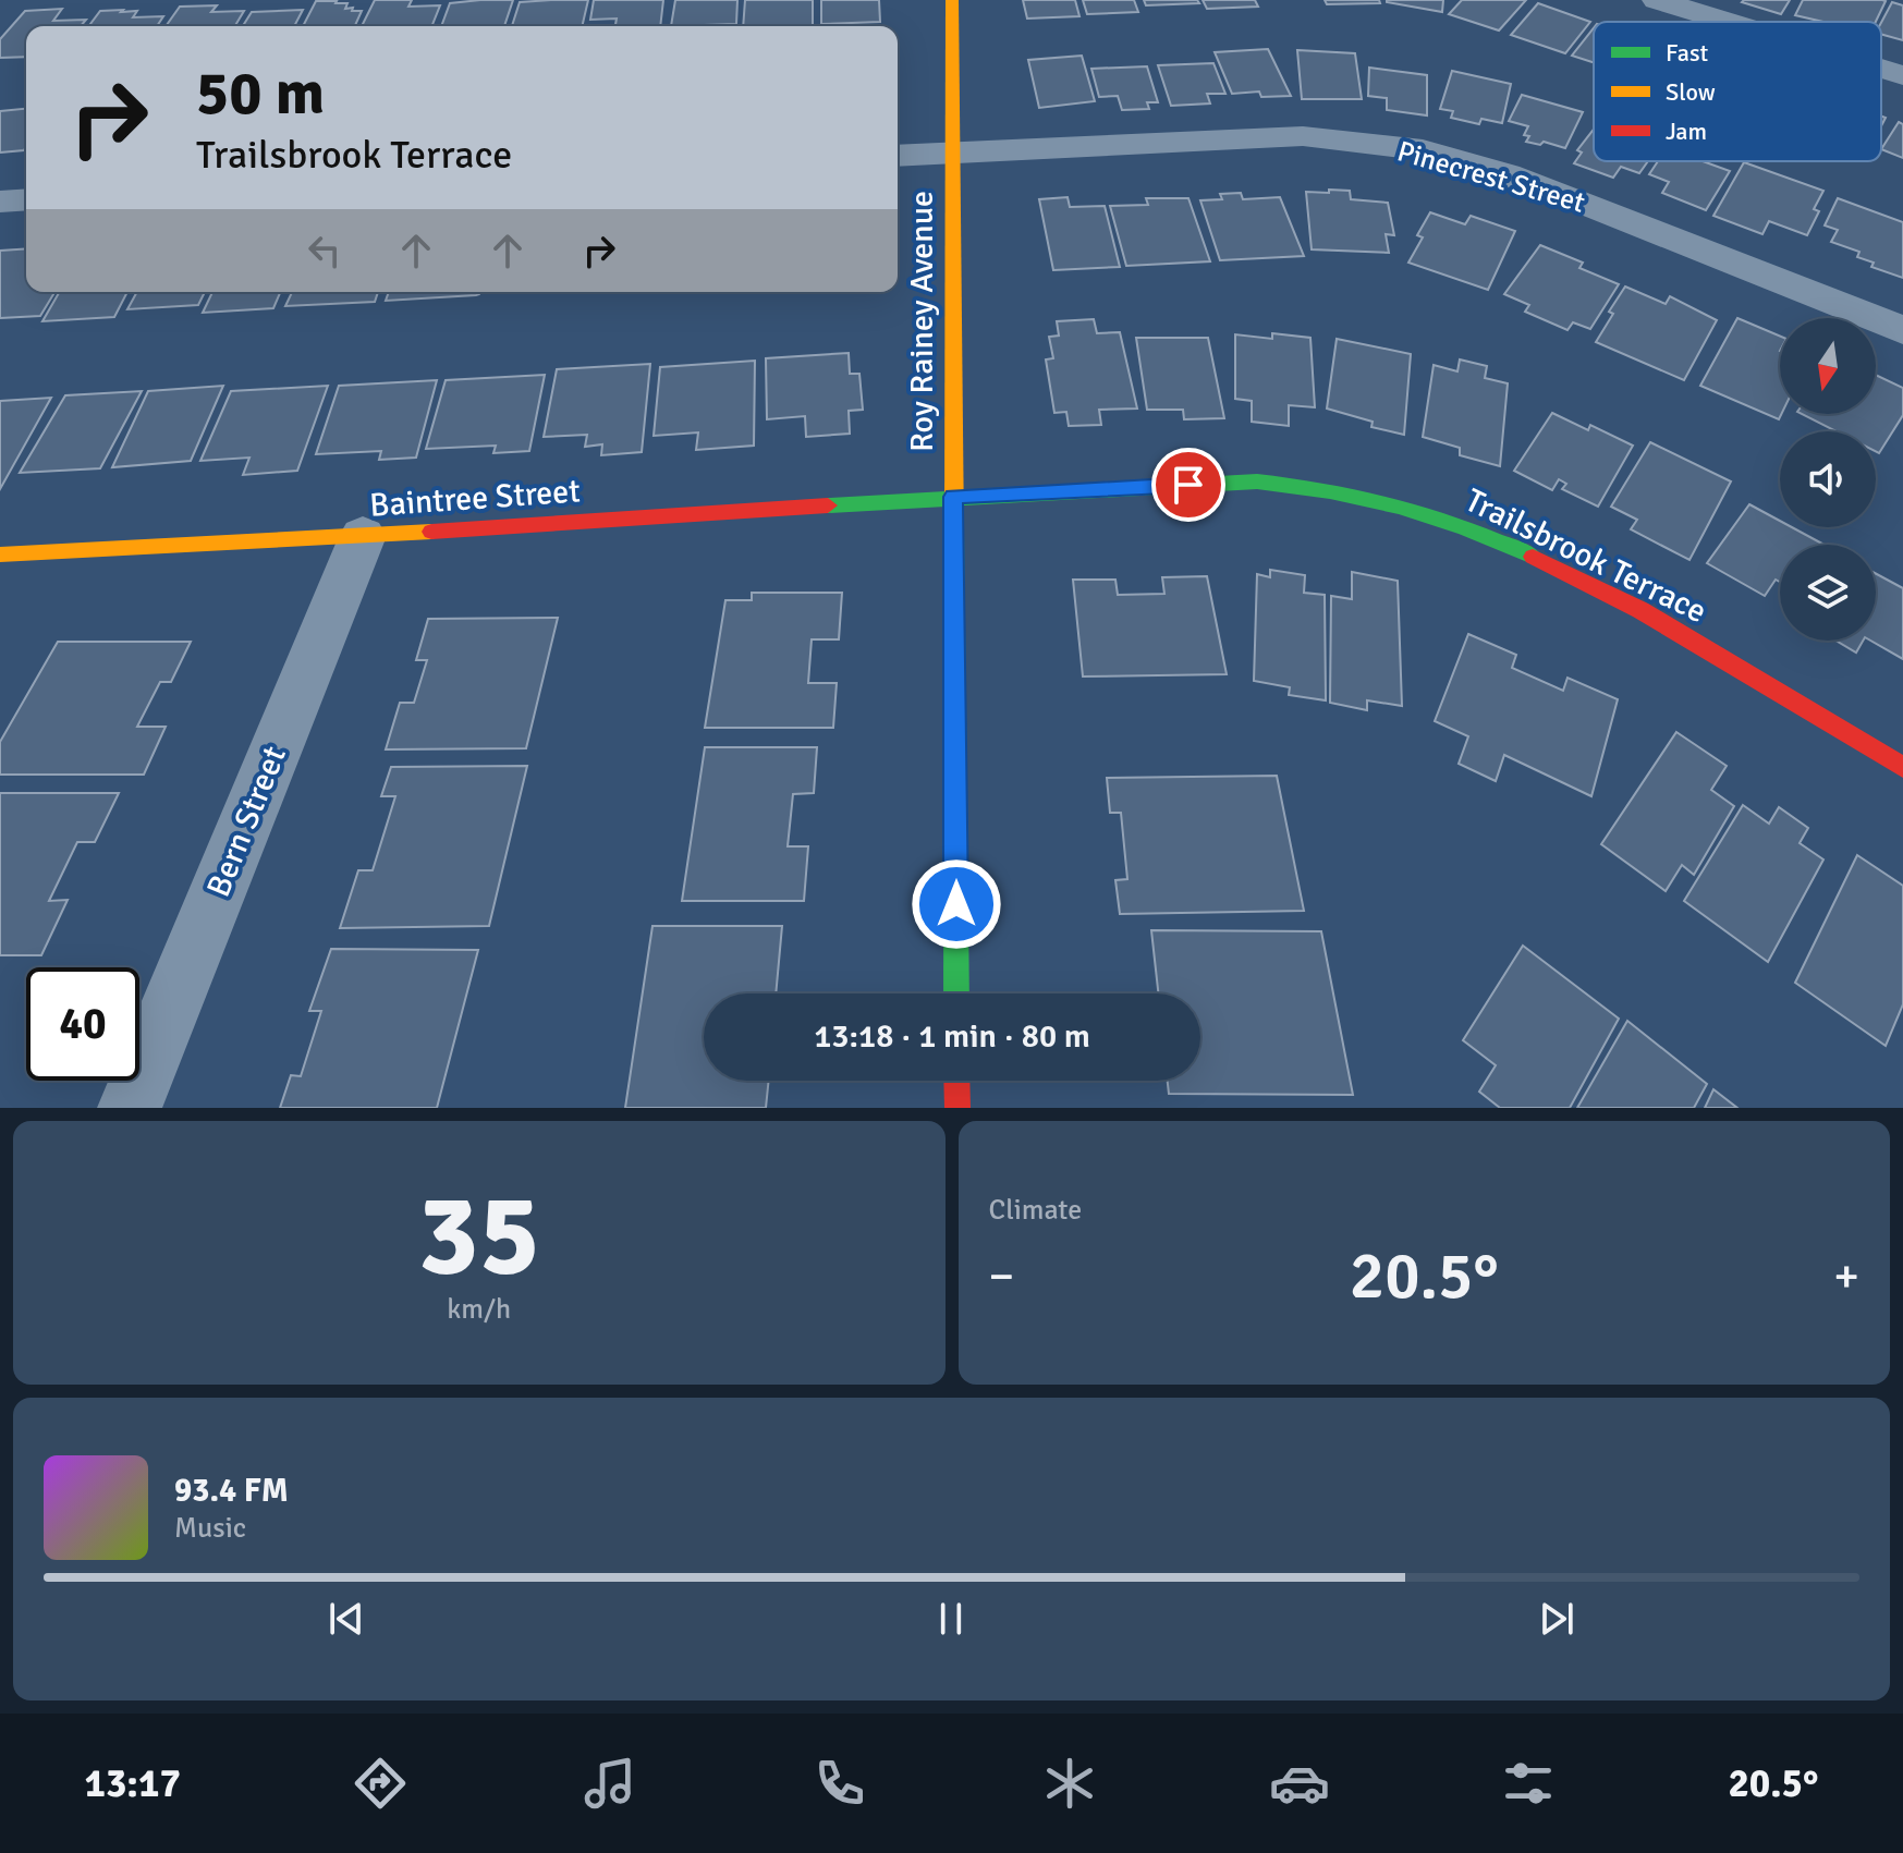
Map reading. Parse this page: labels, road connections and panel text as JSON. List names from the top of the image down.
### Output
{
  "streets": {
    "street": [
      "Pinecrest Street",
      "Roy Rainey Avenue",
      "Baintree Street",
      "Trailsbrook Terrace",
      "Bern Street"
    ]
  },
  "crossings": [
    ["Pinecrest Street", "Roy Rainey Avenue"],
    ["Roy Rainey Avenue", "Baintree Street"],
    ["Roy Rainey Avenue", "Trailsbrook Terrace"],
    ["Baintree Street", "Trailsbrook Terrace"],
    ["Baintree Street", "Bern Street"]
  ],
  "legend": ["Fast", "Slow", "Jam"],
  "north": "bottom",
  "page": {
    "turn": ["50 m", "Trailsbrook Terrace"],
    "limit": "40",
    "trip": "13:18 · 1 min · 80 m",
    "tile": [
      ["35", "km/h"],
      "Climate"
    ],
    "heat": ["−", "20.5°", "+"],
    "song": ["93.4 FM", "Music"],
    "tabs": ["13:17", "20.5°"]
  }
}
